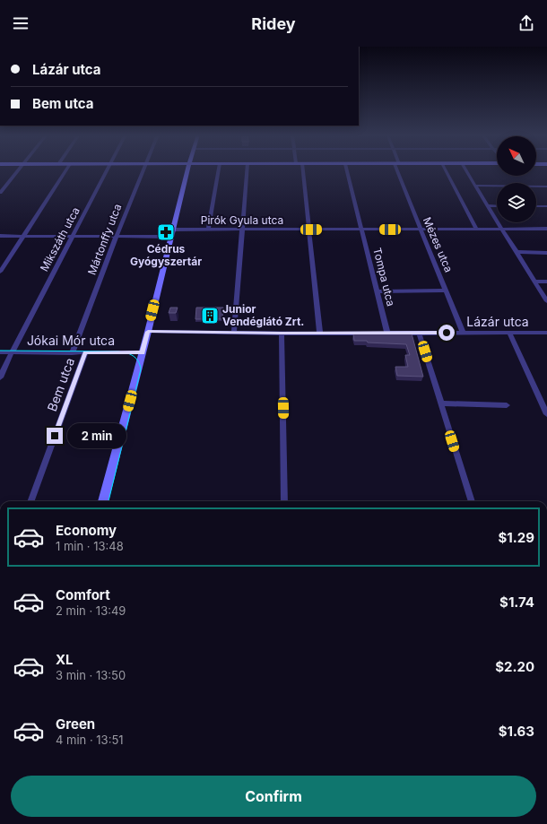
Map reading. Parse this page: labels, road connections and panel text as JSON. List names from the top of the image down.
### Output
{
  "streets": {
    "street": [
      "Pirók Gyula utca",
      "Mikszáth utca",
      "Mártonffy utca",
      "Mézes utca",
      "Tompa utca",
      "Lázár utca",
      "Jókai Mór utca",
      "Bem utca"
    ]
  },
  "crossings": [
    ["Pirók Gyula utca", "Mikszáth utca"],
    ["Pirók Gyula utca", "Mártonffy utca"],
    ["Pirók Gyula utca", "Mézes utca"],
    ["Pirók Gyula utca", "Tompa utca"],
    ["Mikszáth utca", "Jókai Mór utca"],
    ["Mártonffy utca", "Jókai Mór utca"],
    ["Mézes utca", "Lázár utca"],
    ["Tompa utca", "Lázár utca"],
    ["Jókai Mór utca", "Bem utca"]
  ],
  "places": {
    "pharmacy": ["Cédrus Gyógyszertár"],
    "building": ["Junior Vendéglátó Zrt."]
  },
  "north": "top left",
  "page": {
    "header": "Ridey",
    "banner": ["Lázár utca", "Bem utca"],
    "bubble": "2 min",
    "list": [
      {
        "name": "Economy",
        "note": "1 min · 13:48",
        "value": "$1.29"
      },
      {
        "name": "Comfort",
        "note": "2 min · 13:49",
        "value": "$1.74"
      },
      {
        "name": "XL",
        "note": "3 min · 13:50",
        "value": "$2.20"
      },
      {
        "name": "Green",
        "note": "4 min · 13:51",
        "value": "$1.63"
      }
    ],
    "buttons": "Confirm"
  }
}
